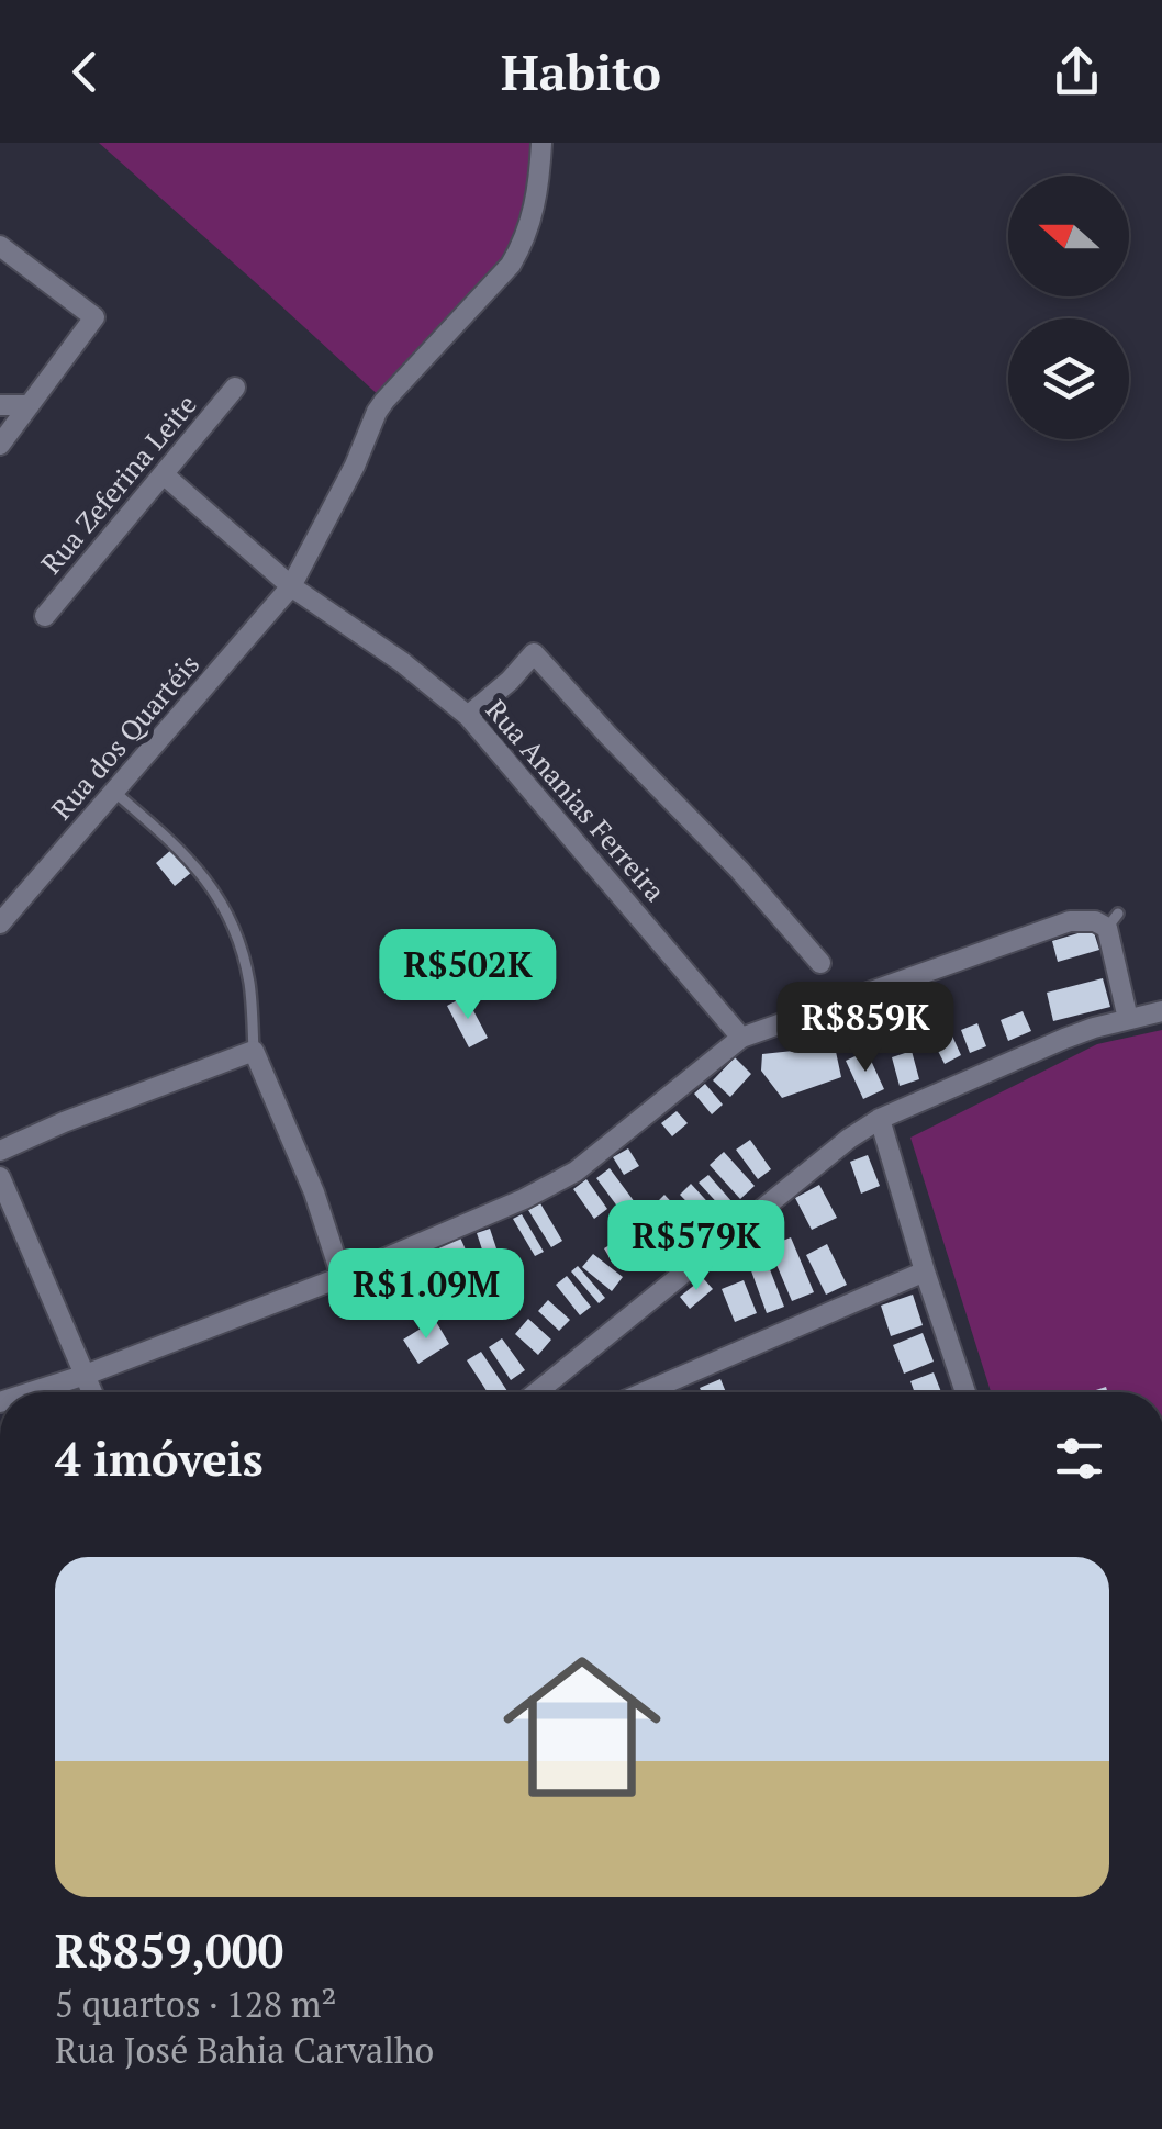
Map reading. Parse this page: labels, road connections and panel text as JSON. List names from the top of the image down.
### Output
{
  "streets": {
    "street": ["Rua Zeferina Leite", "Rua dos Quartéis", "Rua Ananias Ferreira"]
  },
  "crossings": [
    ["Rua Zeferina Leite", "Rua Ananias Ferreira"],
    ["Rua dos Quartéis", "Rua Ananias Ferreira"]
  ],
  "north": "left",
  "page": {
    "header": "Habito",
    "price": [
      "R$502K",
      "R$859K",
      "R$579K",
      "R$1.09M"
    ],
    "heading": "4 imóveis",
    "list": [
      {
        "name": "R$859,000",
        "note": "5 quartos · 128 m² · Rua José Bahia Carvalho"
      }
    ]
  }
}
